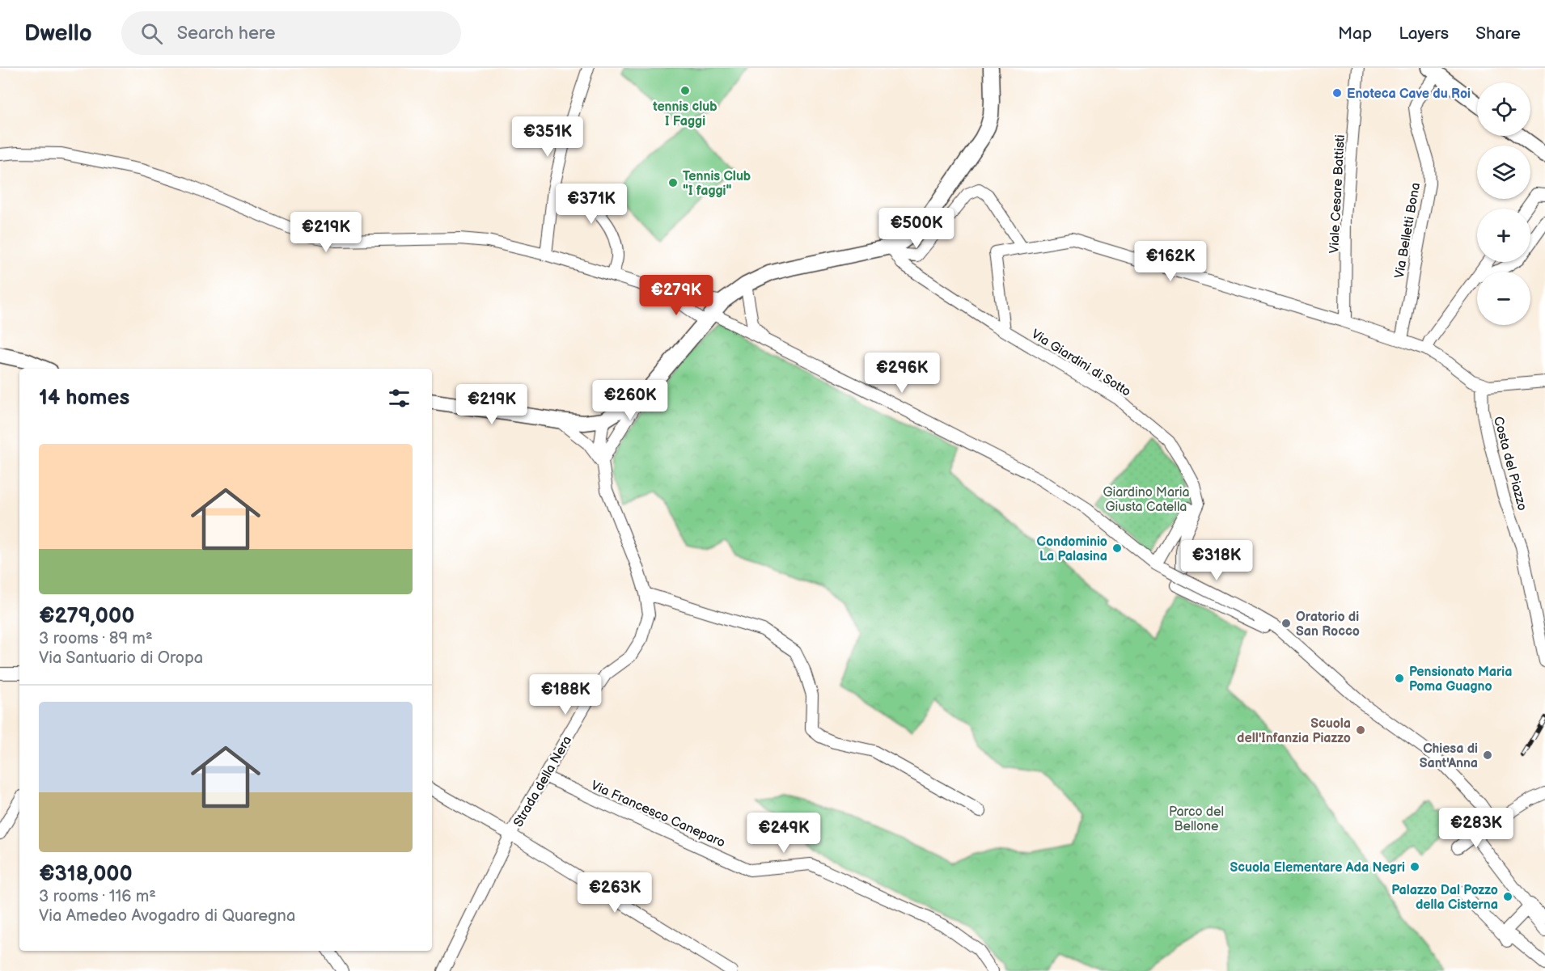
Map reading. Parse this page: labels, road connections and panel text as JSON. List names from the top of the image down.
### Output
{
  "streets": {
    "street": [
      "Viale Cesare Battisti",
      "Via Belletti Bona",
      "Via Giardini di Sotto",
      "Costa del Piazzo",
      "Strada della Nera",
      "Via Francesco Caneparo"
    ]
  },
  "crossings": [
    ["Strada della Nera", "Via Francesco Caneparo"]
  ],
  "parks": ["Giardino Maria Giusta Catella", "Parco del Bellone"],
  "places": [
    "tennis club I Faggi",
    "Enoteca Cave du Roi",
    "Tennis Club \"I faggi\"",
    "Condominio La Palasina",
    "Oratorio di San Rocco",
    "Pensionato Maria Poma Guagno",
    "Scuola dell'Infanzia Piazzo",
    "Chiesa di Sant'Anna",
    "Scuola Elementare Ada Negri",
    "Palazzo Dal Pozzo della Cisterna"
  ],
  "page": {
    "header": "Dwello",
    "search": "Search here",
    "nav": ["Map", "Layers", "Share"],
    "map_buttons": ["+", "−"],
    "price": [
      "€351K",
      "€371K",
      "€500K",
      "€219K",
      "€162K",
      "€279K",
      "€296K",
      "€260K",
      "€219K",
      "€318K",
      "€188K",
      "€283K",
      "€249K",
      "€263K"
    ],
    "heading": "14 homes",
    "list": [
      {
        "name": "€279,000",
        "note": "3 rooms · 89 m² · Via Santuario di Oropa"
      },
      {
        "name": "€318,000",
        "note": "3 rooms · 116 m² · Via Amedeo Avogadro di Quaregna"
      }
    ]
  }
}
